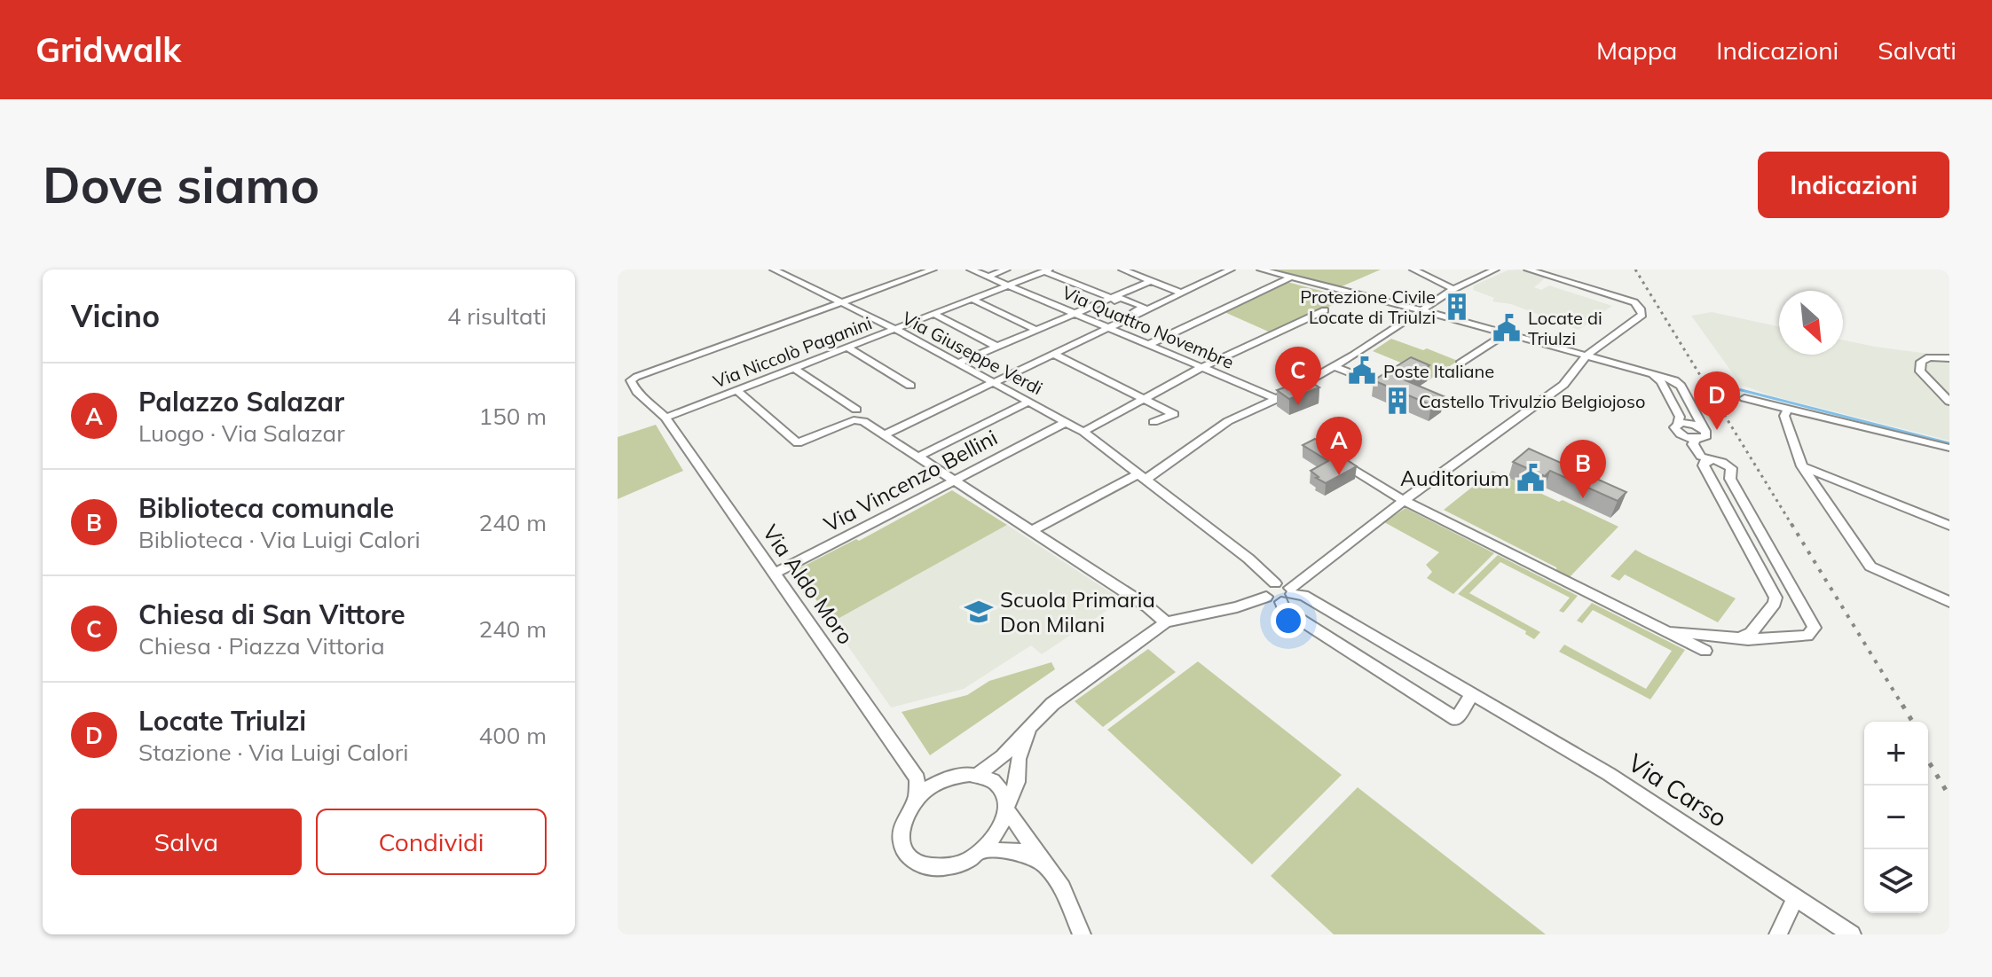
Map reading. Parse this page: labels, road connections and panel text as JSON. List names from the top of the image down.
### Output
{
  "streets": {
    "street": [
      "Via Quattro Novembre",
      "Via Niccolò Paganini",
      "Via Giuseppe Verdi",
      "Via Vincenzo Bellini",
      "Via Aldo Moro",
      "Via Carso"
    ]
  },
  "crossings": [
    ["Via Quattro Novembre", "Via Niccolò Paganini"],
    ["Via Niccolò Paganini", "Via Giuseppe Verdi"],
    ["Via Niccolò Paganini", "Via Aldo Moro"],
    ["Via Giuseppe Verdi", "Via Vincenzo Bellini"],
    ["Via Vincenzo Bellini", "Via Aldo Moro"]
  ],
  "places": {
    "building": ["Protezione Civile Locate di Triulzi", "Castello Trivulzio Belgiojoso"],
    "public building": ["Locate di Triulzi", "Poste Italiane", "Auditorium"],
    "school or university": ["Scuola Primaria Don Milani"]
  },
  "north": "bottom right",
  "page": {
    "header": "Gridwalk",
    "nav": ["Mappa", "Indicazioni", "Salvati"],
    "buttons": [
      "Indicazioni",
      ["Salva", "Condividi"]
    ],
    "title": "Dove siamo",
    "heading": ["Vicino", "4 risultati"],
    "pins": [
      "C",
      "D",
      "A",
      "B"
    ],
    "list": [
      {
        "mark": "A",
        "name": "Palazzo Salazar",
        "note": "Luogo · Via Salazar",
        "value": "150 m"
      },
      {
        "mark": "B",
        "name": "Biblioteca comunale",
        "note": "Biblioteca · Via Luigi Calori",
        "value": "240 m"
      },
      {
        "mark": "C",
        "name": "Chiesa di San Vittore",
        "note": "Chiesa · Piazza Vittoria",
        "value": "240 m"
      },
      {
        "mark": "D",
        "name": "Locate Triulzi",
        "note": "Stazione · Via Luigi Calori",
        "value": "400 m"
      }
    ],
    "map_buttons": ["+", "−"]
  }
}
